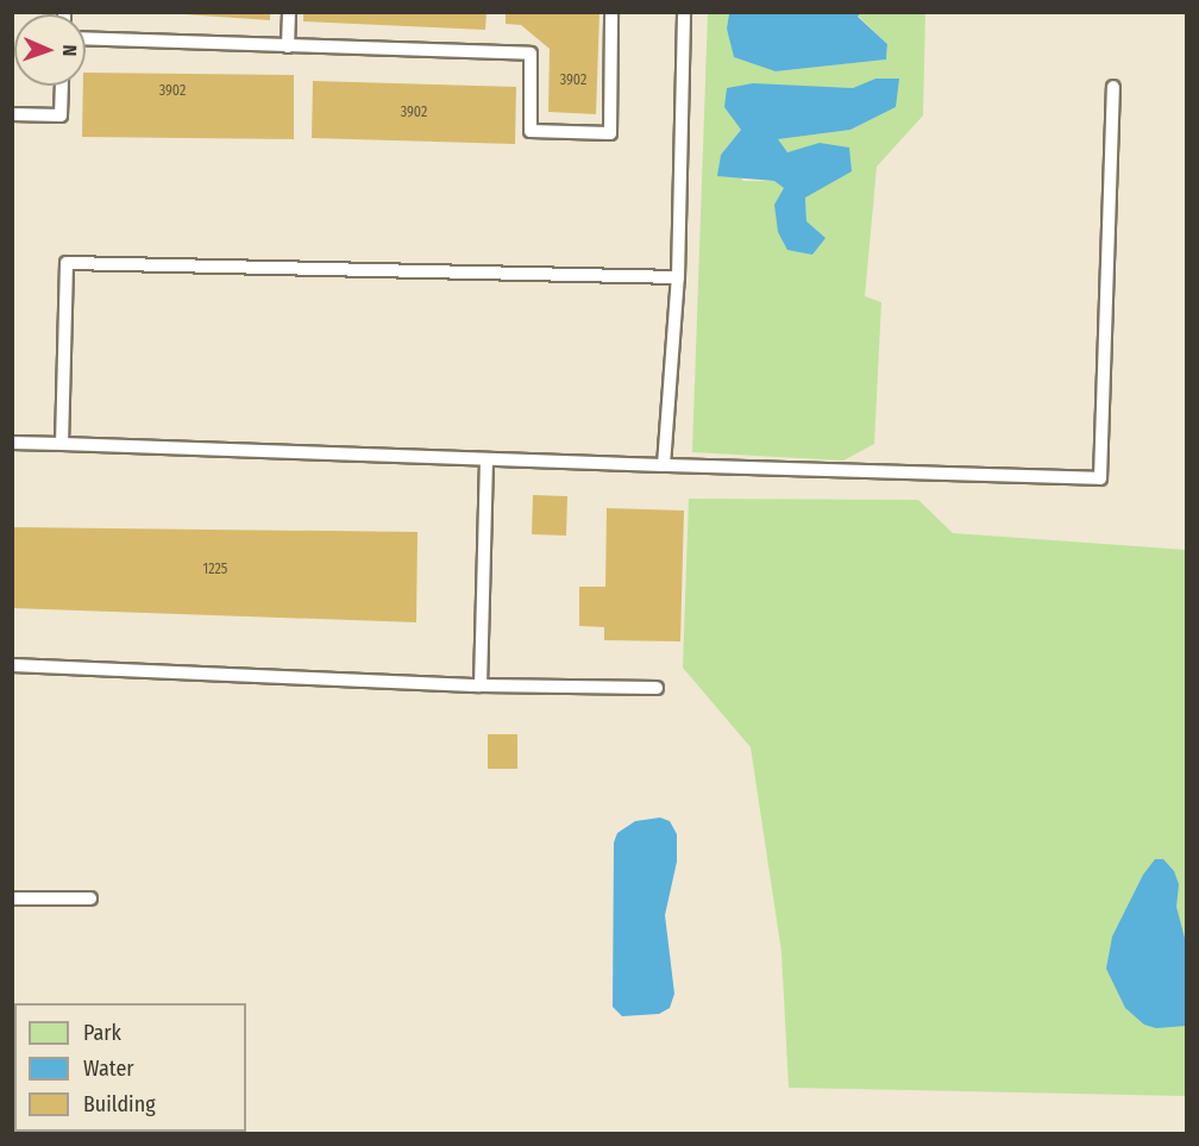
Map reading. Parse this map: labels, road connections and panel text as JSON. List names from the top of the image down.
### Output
{
  "house_numbers": [
    "3902",
    "3902",
    "3902",
    "1225"
  ],
  "legend": ["Park", "Water", "Building"],
  "north": "right"
}
